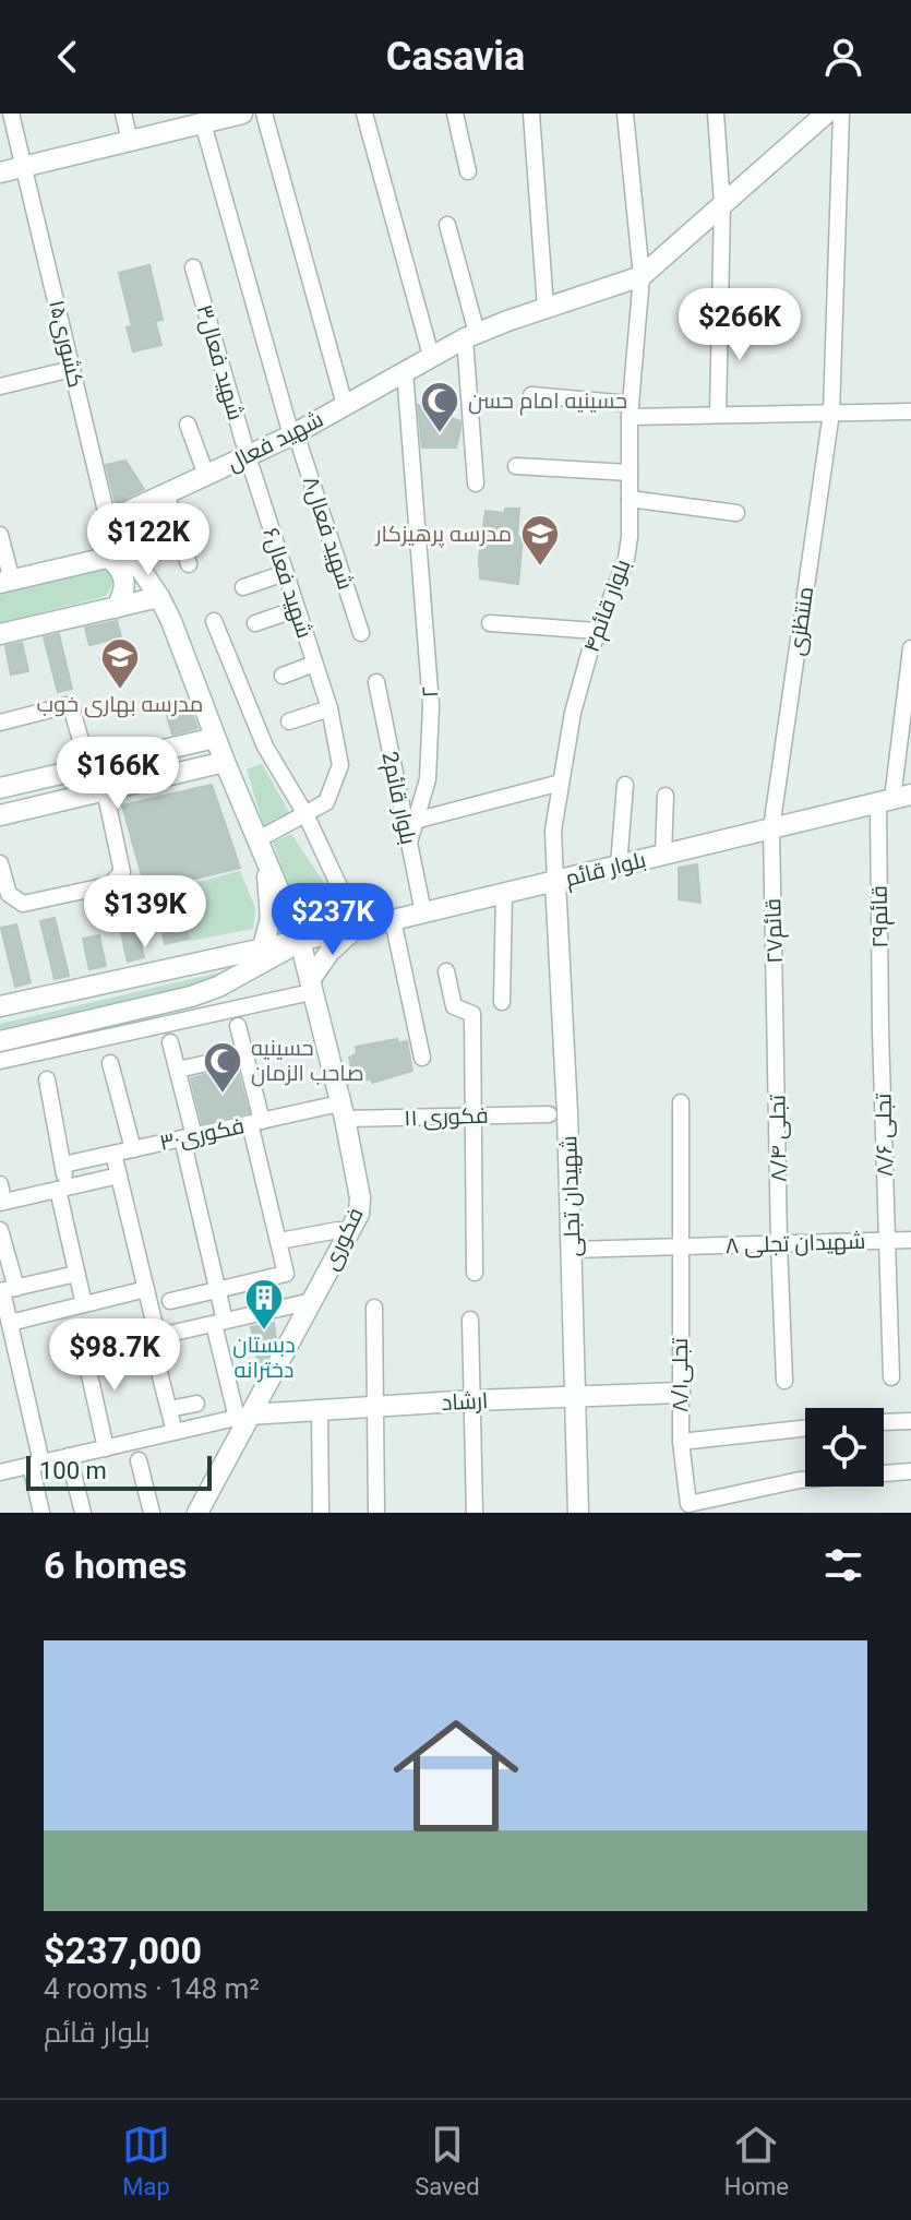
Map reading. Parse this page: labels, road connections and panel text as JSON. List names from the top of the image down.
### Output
{
  "streets": {
    "street": [
      "کشوری۱۵",
      "شهید فعال۳",
      "شهید فعال",
      "شهید فعال۸",
      "شهید فعال۶",
      "بلوار قائم۴",
      "منتظزی",
      "۲",
      "2بلوار قائم",
      "بلوار قائم",
      "قائم۲۹",
      "قائم۲۷",
      "فکوری ۱۱",
      "فکوری۳۰",
      "تجلی ۸/۶",
      "۸/۴ تجلی",
      "شهیدان تجلی",
      "فکوری",
      "شهیدان تجلی ۸",
      "تجلی۸/۱",
      "ارشاد"
    ]
  },
  "crossings": [
    ["کشوری۱۵", "شهید فعال"],
    ["شهید فعال۳", "شهید فعال"],
    ["شهید فعال۳", "شهید فعال۶"],
    ["شهید فعال", "شهید فعال۸"],
    ["شهید فعال", "شهید فعال۶"],
    ["شهید فعال", "بلوار قائم۴"],
    ["شهید فعال", "۲"],
    ["بلوار قائم۴", "بلوار قائم"],
    ["بلوار قائم۴", "شهیدان تجلی"],
    ["منتظزی", "بلوار قائم"],
    ["منتظزی", "قائم۲۷"],
    ["۲", "2بلوار قائم"],
    ["2بلوار قائم", "بلوار قائم"],
    ["بلوار قائم", "قائم۲۹"],
    ["بلوار قائم", "قائم۲۷"],
    ["بلوار قائم", "شهیدان تجلی"],
    ["بلوار قائم", "فکوری"],
    ["قائم۲۹", "تجلی ۸/۶"],
    ["قائم۲۷", "۸/۴ تجلی"],
    ["فکوری ۱۱", "فکوری۳۰"],
    ["فکوری ۱۱", "فکوری"],
    ["فکوری۳۰", "فکوری"],
    ["تجلی ۸/۶", "شهیدان تجلی ۸"],
    ["۸/۴ تجلی", "شهیدان تجلی ۸"],
    ["شهیدان تجلی", "شهیدان تجلی ۸"],
    ["شهیدان تجلی", "ارشاد"],
    ["فکوری", "ارشاد"],
    ["شهیدان تجلی ۸", "تجلی۸/۱"],
    ["تجلی۸/۱", "ارشاد"]
  ],
  "places": {
    "mosque": ["حسینیه امام حسن", "حسینیه صاحب الزمان"],
    "school or university": ["مدرسه پرهیزکار", "مدرسه بهاری خوب"],
    "building": ["دبستان دخترانه"]
  },
  "scale_bar": "100 m",
  "page": {
    "header": "Casavia",
    "price": [
      "$266K",
      "$122K",
      "$166K",
      "$139K",
      "$237K",
      "$98.7K"
    ],
    "scale": "100 m",
    "heading": "6 homes",
    "list": [
      {
        "name": "$237,000",
        "note": "4 rooms · 148 m² · بلوار قائم"
      }
    ],
    "tabs": ["Map", "Saved", "Home"]
  }
}
